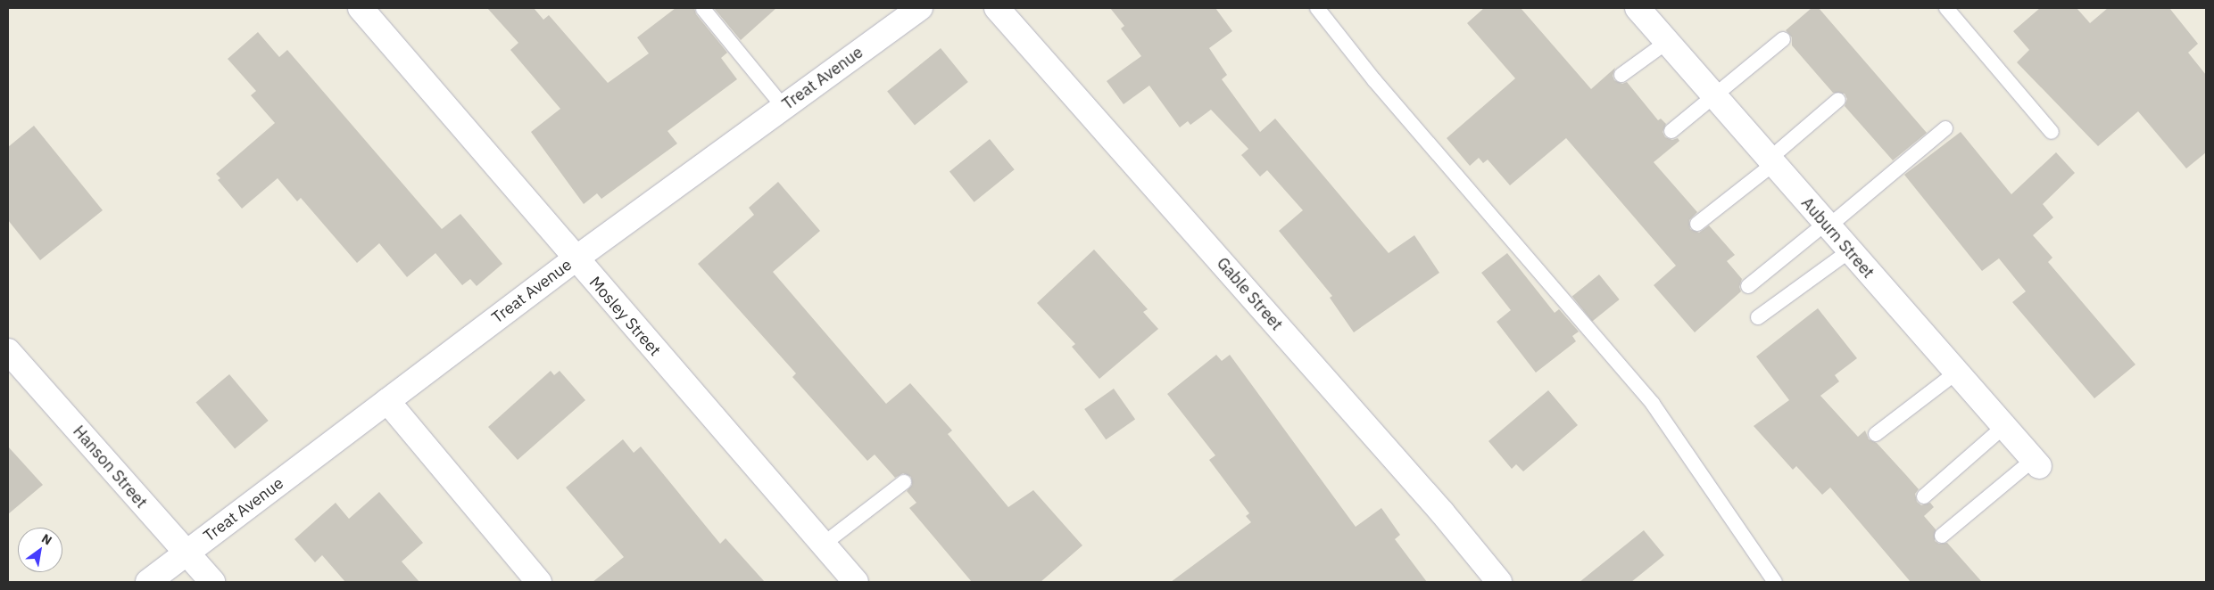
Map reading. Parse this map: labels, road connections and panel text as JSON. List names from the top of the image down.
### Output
{
  "streets": {
    "street": [
      "Treat Avenue",
      "Auburn Street",
      "Gable Street",
      "Mosley Street",
      "Hanson Street"
    ]
  },
  "crossings": [
    ["Treat Avenue", "Mosley Street"],
    ["Treat Avenue", "Hanson Street"]
  ],
  "north": "top right"
}
